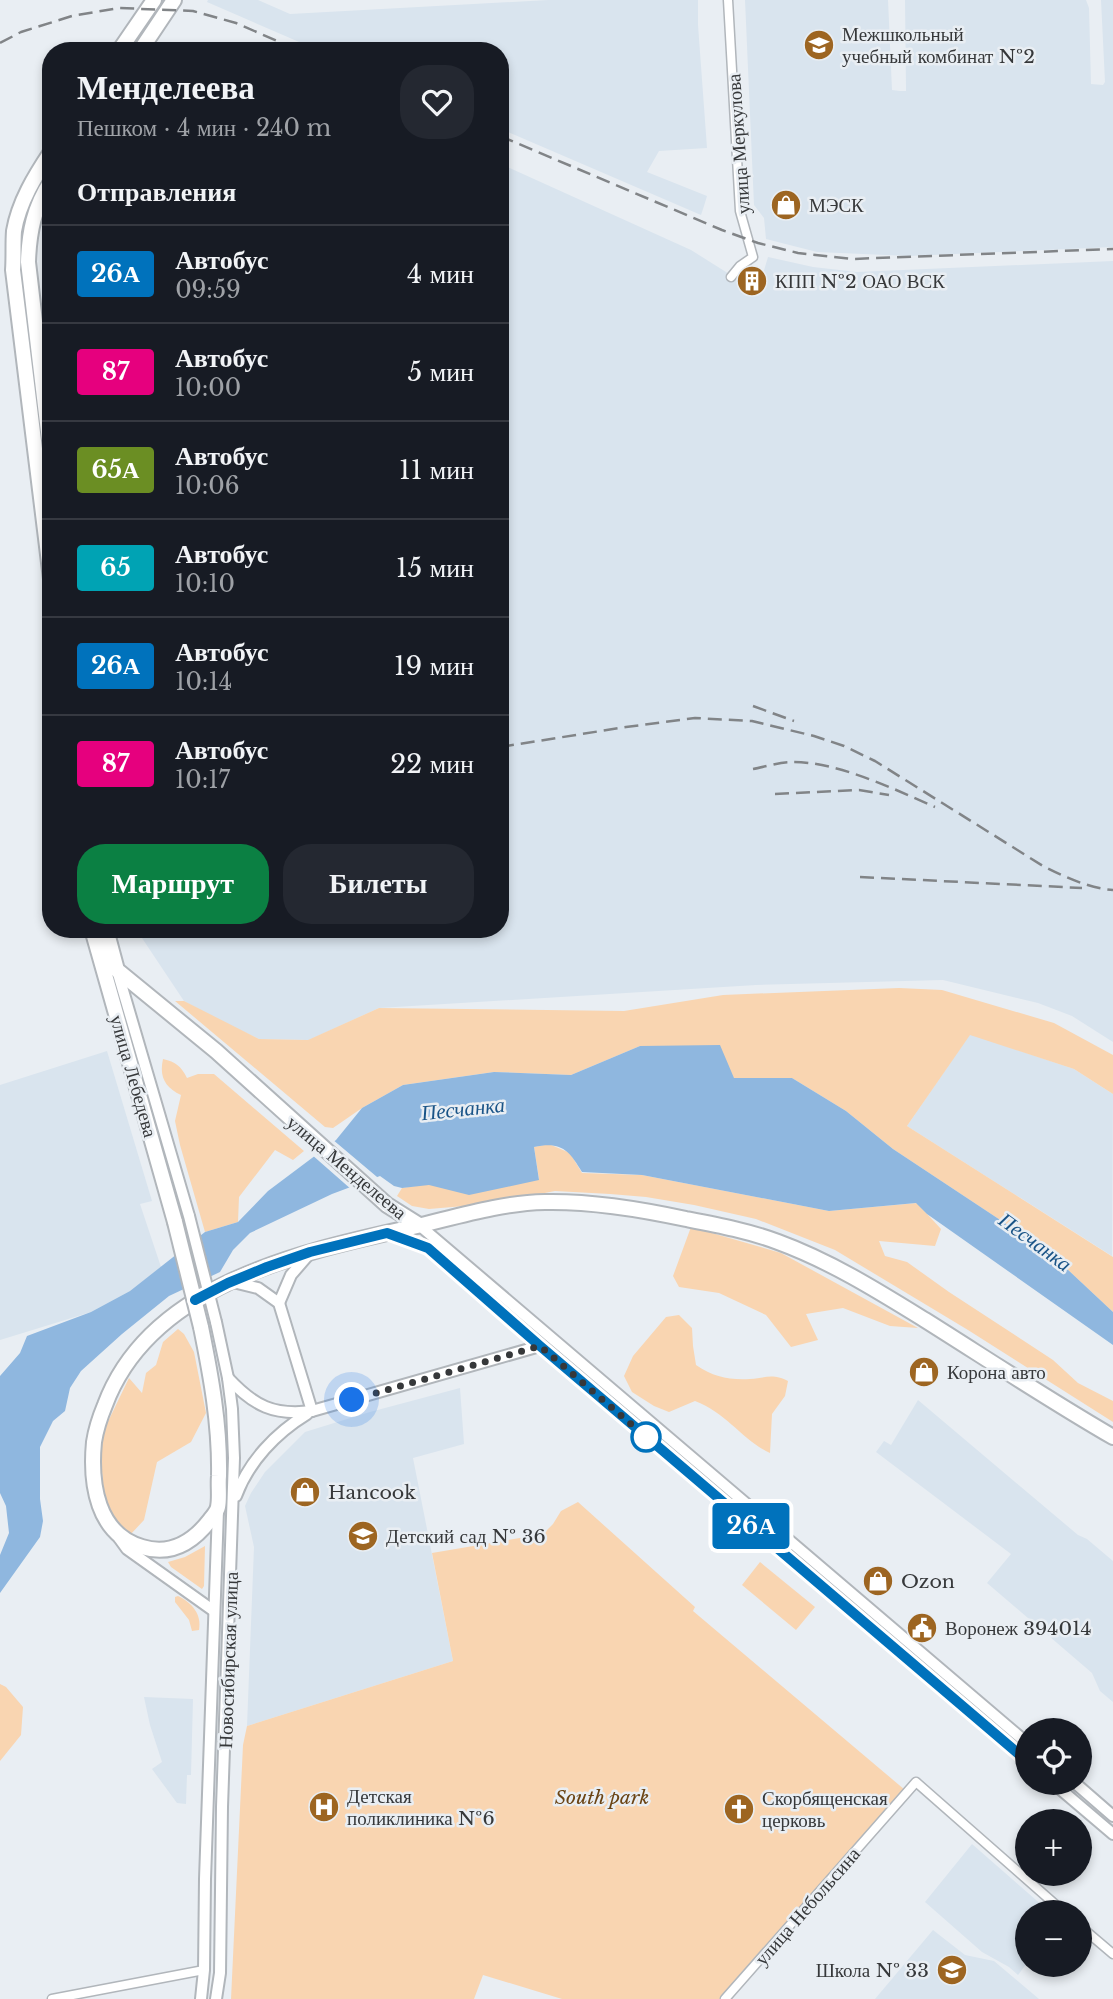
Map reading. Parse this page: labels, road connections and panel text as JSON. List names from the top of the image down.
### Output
{
  "streets": {
    "highway": ["улица Лебедева", "улица Менделеева", "Новосибирская улица"],
    "street": ["улица Меркулова", "улица Небольсина"]
  },
  "crossings": [
    ["улица Лебедева", "улица Менделеева"],
    ["улица Лебедева", "Новосибирская улица"]
  ],
  "water": ["Песчанка"],
  "parks": ["South park"],
  "places": {
    "school or university": ["Межшкольный учебный комбинат №2", "Детский сад № 36", "Школа № 33"],
    "shop": [
      "МЭСК",
      "Корона авто",
      "Hancook",
      "Ozon"
    ],
    "building": ["КПП №2 ОАО ВСК"],
    "public building": ["Воронеж 394014"],
    "hospital": ["Детская поликлиника №6"],
    "church": ["Скорбященская церковь"]
  },
  "lines": ["bus line 26А"],
  "page": {
    "on_map": "26А",
    "heading": [
      ["Менделеева", "Пешком · 4 мин · 240 m"],
      "Отправления"
    ],
    "list": [
      {
        "mark": "26А",
        "name": "Автобус",
        "note": "09:59",
        "value": "4 мин"
      },
      {
        "mark": "87",
        "name": "Автобус",
        "note": "10:00",
        "value": "5 мин"
      },
      {
        "mark": "65А",
        "name": "Автобус",
        "note": "10:06",
        "value": "11 мин"
      },
      {
        "mark": "65",
        "name": "Автобус",
        "note": "10:10",
        "value": "15 мин"
      },
      {
        "mark": "26А",
        "name": "Автобус",
        "note": "10:14",
        "value": "19 мин"
      },
      {
        "mark": "87",
        "name": "Автобус",
        "note": "10:17",
        "value": "22 мин"
      }
    ],
    "buttons": ["Маршрут", "Билеты"],
    "map_buttons": ["+", "−"]
  }
}
